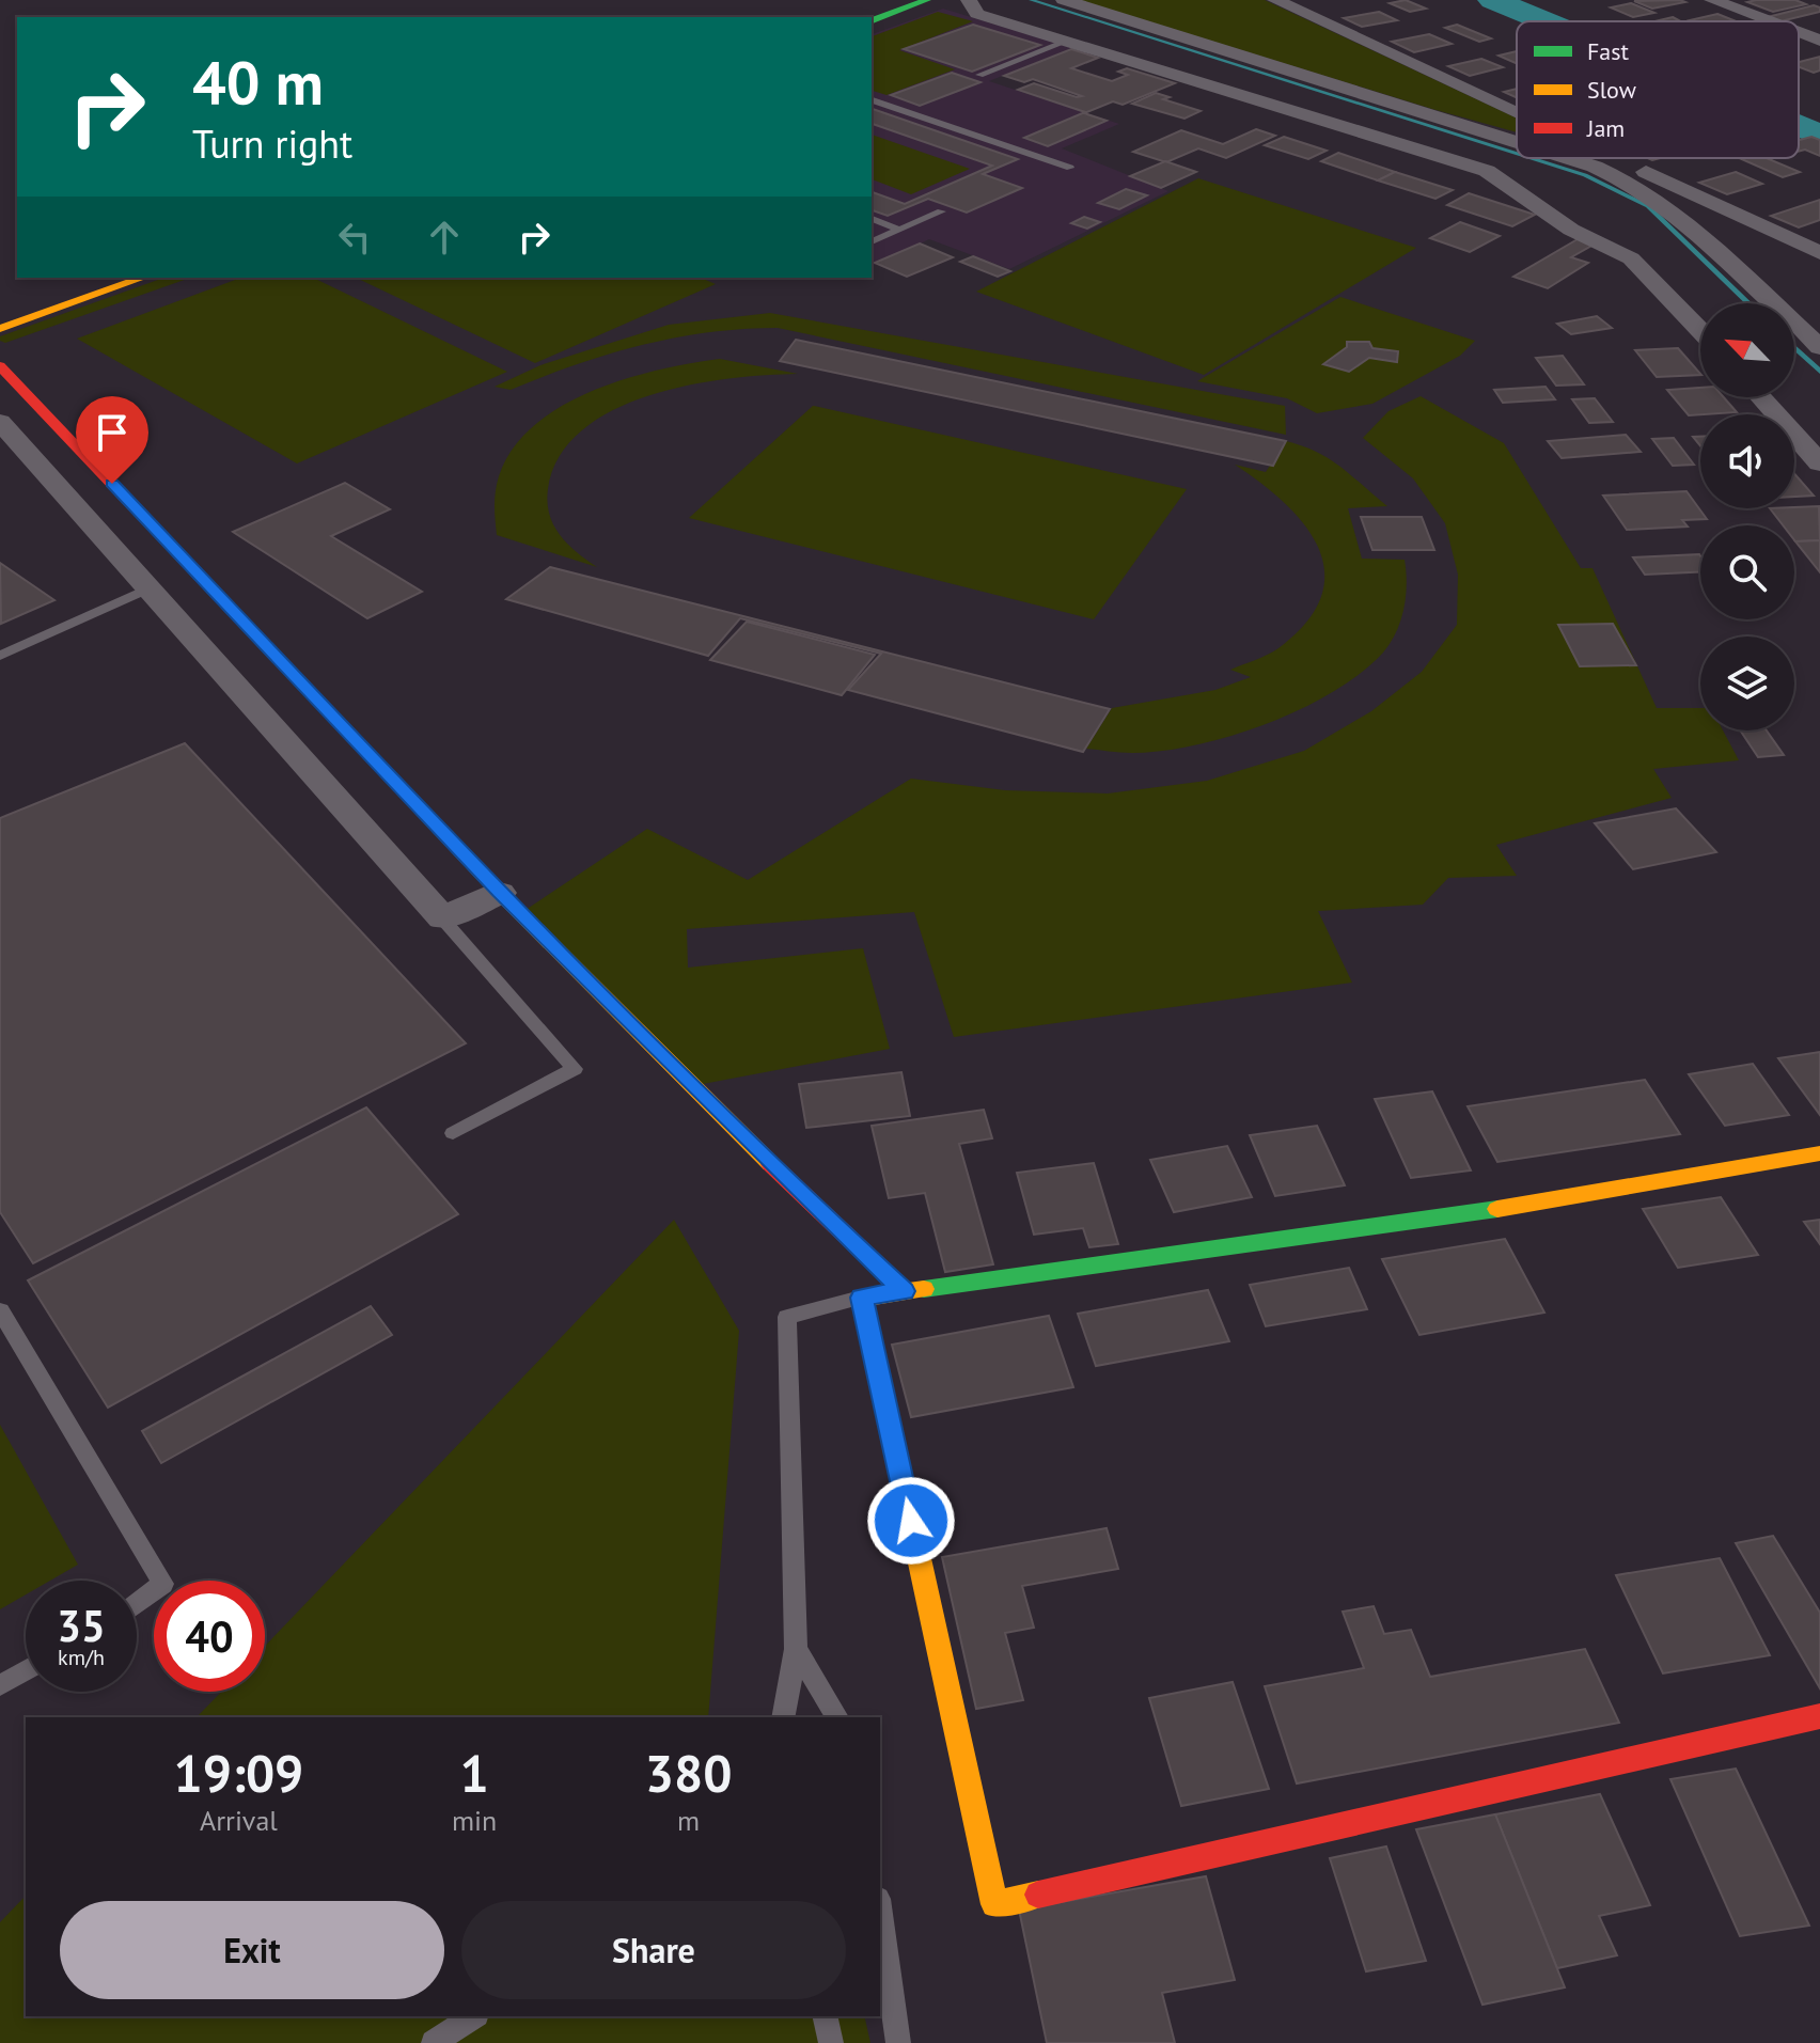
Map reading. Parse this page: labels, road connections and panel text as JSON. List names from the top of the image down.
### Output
{
  "legend": ["Fast", "Slow", "Jam"],
  "north": "top left",
  "page": {
    "turn": ["40 m", "Turn right"],
    "speed": "35 km/h",
    "limit": "40",
    "eta": [
      "19:09",
      "Arrival",
      "1",
      "min",
      "380",
      "m"
    ],
    "buttons": ["Exit", "Share"]
  }
}
